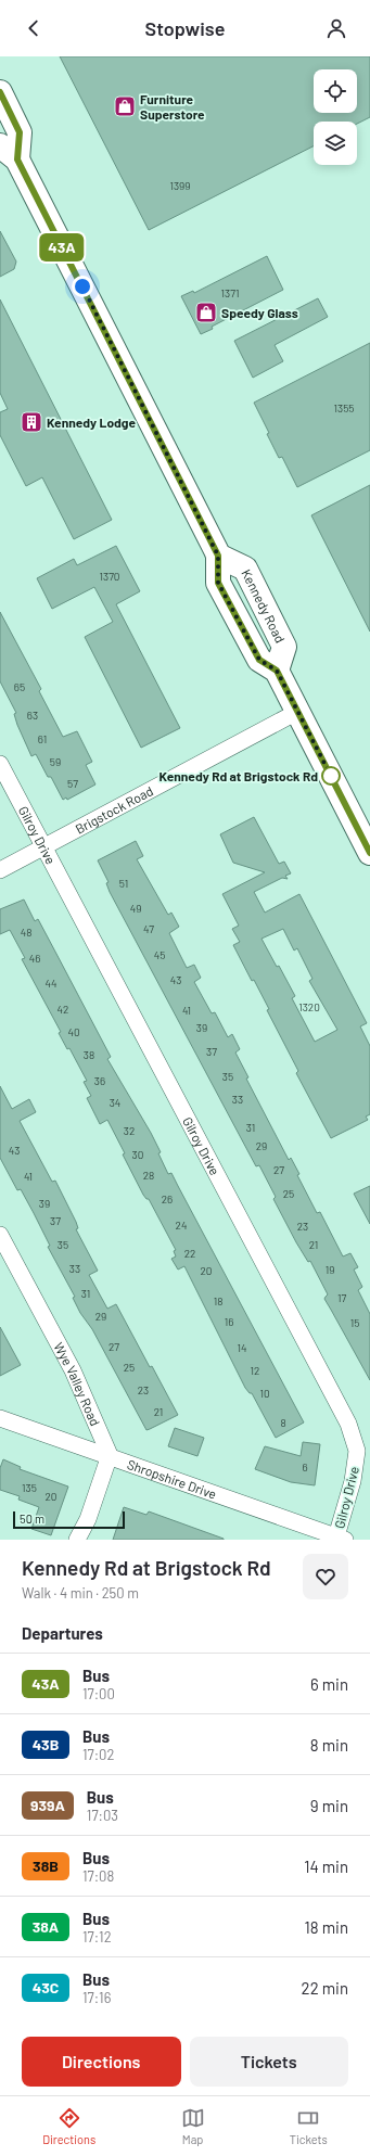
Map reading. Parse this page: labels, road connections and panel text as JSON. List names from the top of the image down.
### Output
{
  "streets": {
    "main road": ["Kennedy Road"],
    "street": [
      "Brigstock Road",
      "Gilroy Drive",
      "Wye Valley Road",
      "Shropshire Drive"
    ]
  },
  "crossings": [
    ["Kennedy Road", "Brigstock Road"],
    ["Brigstock Road", "Gilroy Drive"],
    ["Gilroy Drive", "Shropshire Drive"],
    ["Wye Valley Road", "Shropshire Drive"]
  ],
  "places": {
    "shop": ["Furniture Superstore", "Speedy Glass"],
    "building": ["Kennedy Lodge"],
    "other": ["Kennedy Rd at Brigstock Rd"]
  },
  "lines": ["bus line 43A"],
  "house_numbers": [
    "1399",
    "1371",
    "1355",
    "1370",
    "65",
    "63",
    "61",
    "59",
    "57",
    "51",
    "49",
    "47",
    "48",
    "45",
    "46",
    "43",
    "44",
    "1320",
    "42",
    "41",
    "39",
    "40",
    "37",
    "38",
    "35",
    "36",
    "33",
    "34",
    "31",
    "32",
    "29",
    "43",
    "30",
    "27",
    "28",
    "41",
    "25",
    "26",
    "39",
    "37",
    "24",
    "23",
    "35",
    "21",
    "22",
    "33",
    "19",
    "20",
    "31",
    "17",
    "18",
    "29",
    "16",
    "15",
    "27",
    "14",
    "25",
    "12",
    "23",
    "10",
    "21",
    "8",
    "6",
    "135",
    "20"
  ],
  "scale_bar": "50 m",
  "page": {
    "header": "Stopwise",
    "on_map": "43A",
    "scale": "50 m",
    "heading": [
      ["Kennedy Rd at Brigstock Rd", "Walk · 4 min · 250 m"],
      "Departures"
    ],
    "list": [
      {
        "mark": "43A",
        "name": "Bus",
        "note": "17:00",
        "value": "6 min"
      },
      {
        "mark": "43B",
        "name": "Bus",
        "note": "17:02",
        "value": "8 min"
      },
      {
        "mark": "939A",
        "name": "Bus",
        "note": "17:03",
        "value": "9 min"
      },
      {
        "mark": "38B",
        "name": "Bus",
        "note": "17:08",
        "value": "14 min"
      },
      {
        "mark": "38A",
        "name": "Bus",
        "note": "17:12",
        "value": "18 min"
      },
      {
        "mark": "43C",
        "name": "Bus",
        "note": "17:16",
        "value": "22 min"
      }
    ],
    "buttons": ["Directions", "Tickets"],
    "tabs": ["Directions", "Map", "Tickets"]
  }
}
